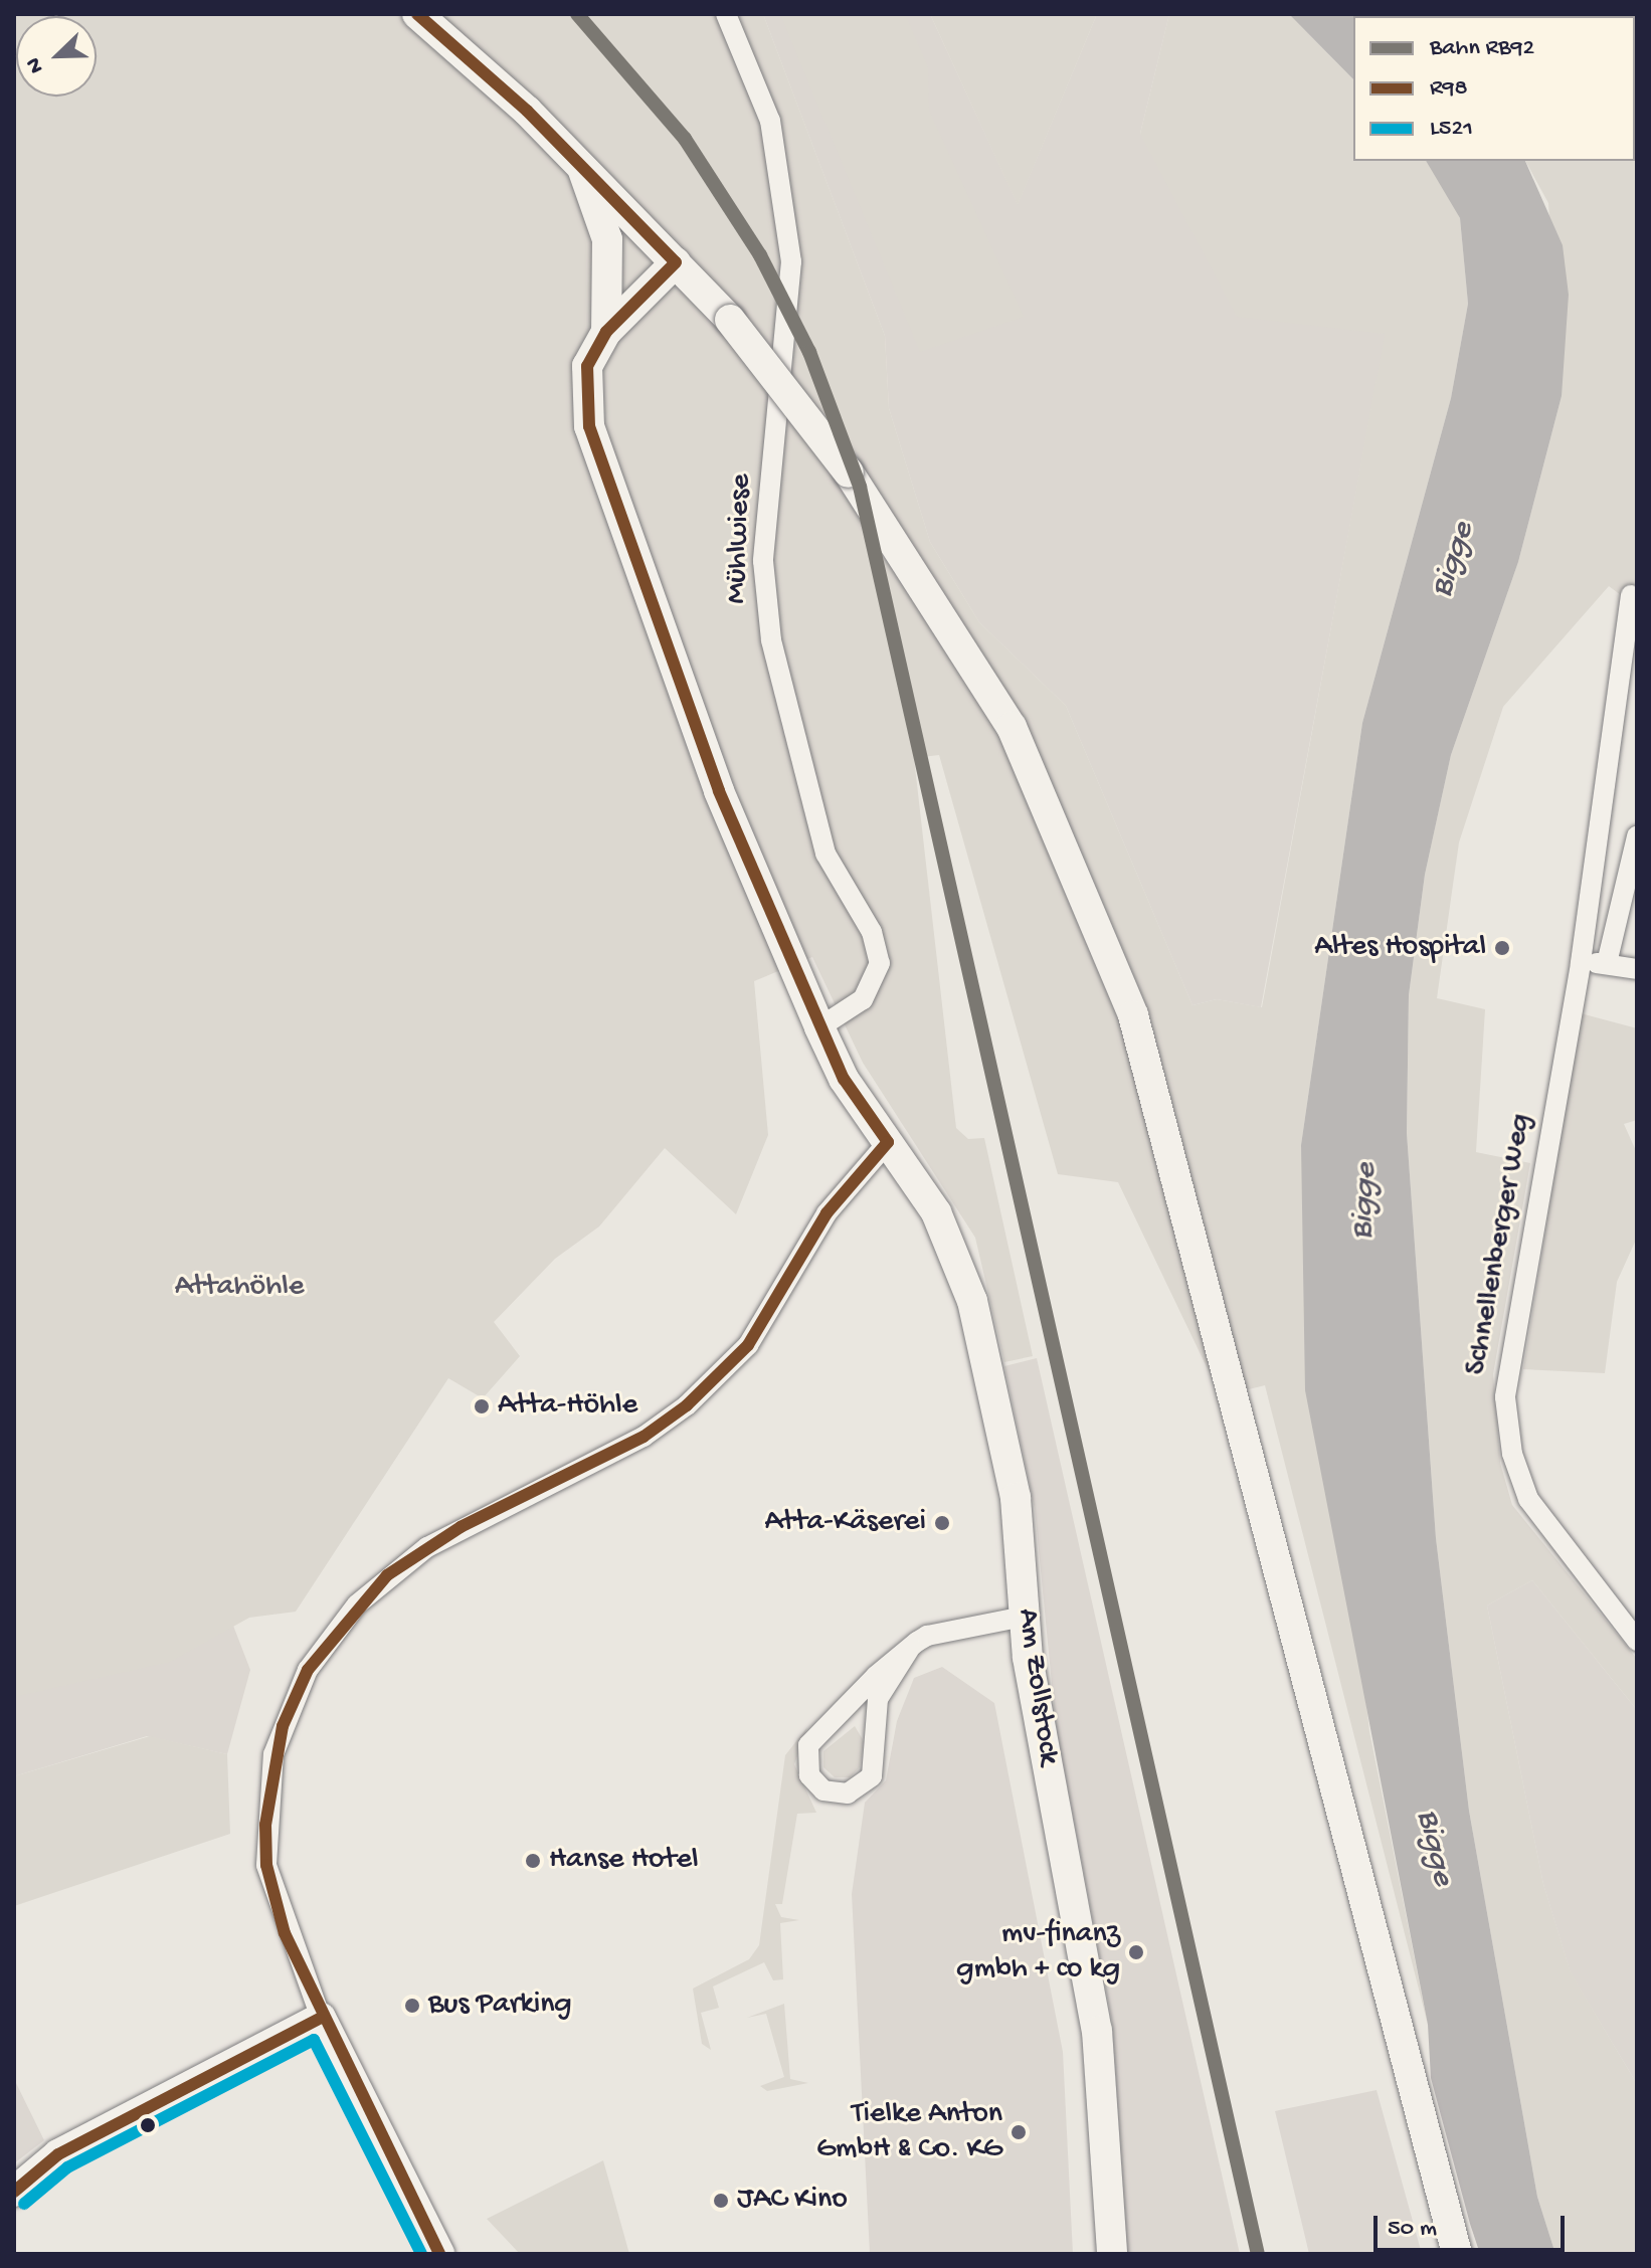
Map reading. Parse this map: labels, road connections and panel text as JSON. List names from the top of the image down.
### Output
{
  "streets": {
    "street": ["Mühlwiese", "Schnellenberger Weg", "Am Zollstock"]
  },
  "crossings": [
    ["Mühlwiese", "Am Zollstock"]
  ],
  "water": ["Bigge"],
  "parks": ["Attahöhle"],
  "places": [
    "Altes Hospital",
    "Atta-Höhle",
    "Atta-Käserei",
    "Hanse Hotel",
    "mv-finanz gmbh + co kg",
    "Bus Parking",
    "Tielke Anton GmbH & Co. KG",
    "JAC Kino"
  ],
  "lines": ["rail line RB92", "transit line R98", "transit line L521"],
  "legend": ["Bahn RB92", "R98", "L521"],
  "scale_bar": "50 m",
  "north": "bottom left"
}
